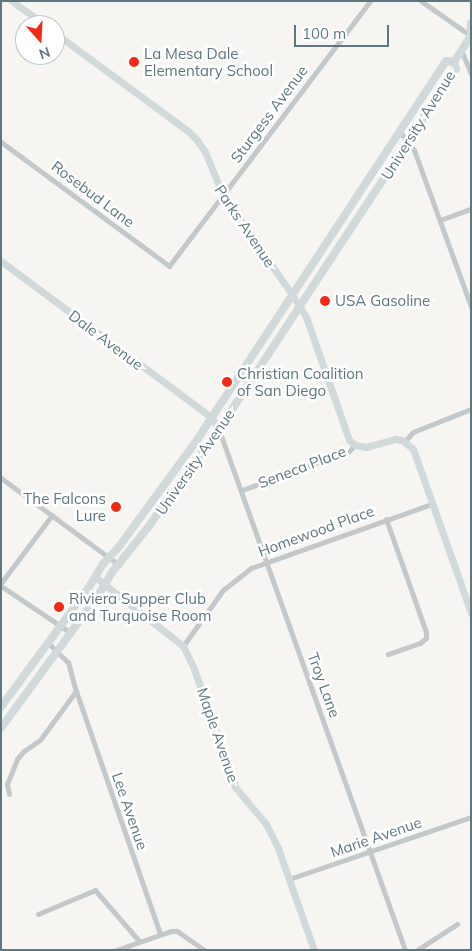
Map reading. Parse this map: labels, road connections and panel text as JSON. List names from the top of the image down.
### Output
{
  "streets": {
    "main road": ["University Avenue"],
    "street": [
      "Sturgess Avenue",
      "Rosebud Lane",
      "Parks Avenue",
      "Dale Avenue",
      "Seneca Place",
      "Homewood Place",
      "Troy Lane",
      "Maple Avenue",
      "Lee Avenue",
      "Marie Avenue"
    ]
  },
  "crossings": [
    ["Sturgess Avenue", "Rosebud Lane"],
    ["Sturgess Avenue", "Parks Avenue"],
    ["University Avenue", "Parks Avenue"],
    ["University Avenue", "Dale Avenue"],
    ["University Avenue", "Troy Lane"],
    ["University Avenue", "Maple Avenue"],
    ["University Avenue", "Lee Avenue"],
    ["Parks Avenue", "Seneca Place"],
    ["Seneca Place", "Troy Lane"],
    ["Homewood Place", "Troy Lane"],
    ["Homewood Place", "Maple Avenue"],
    ["Troy Lane", "Marie Avenue"],
    ["Maple Avenue", "Marie Avenue"]
  ],
  "places": [
    "La Mesa Dale Elementary School",
    "USA Gasoline",
    "Christian Coalition of San Diego",
    "The Falcons Lure",
    "Riviera Supper Club and Turquoise Room"
  ],
  "scale_bar": "100 m",
  "north": "bottom"
}
